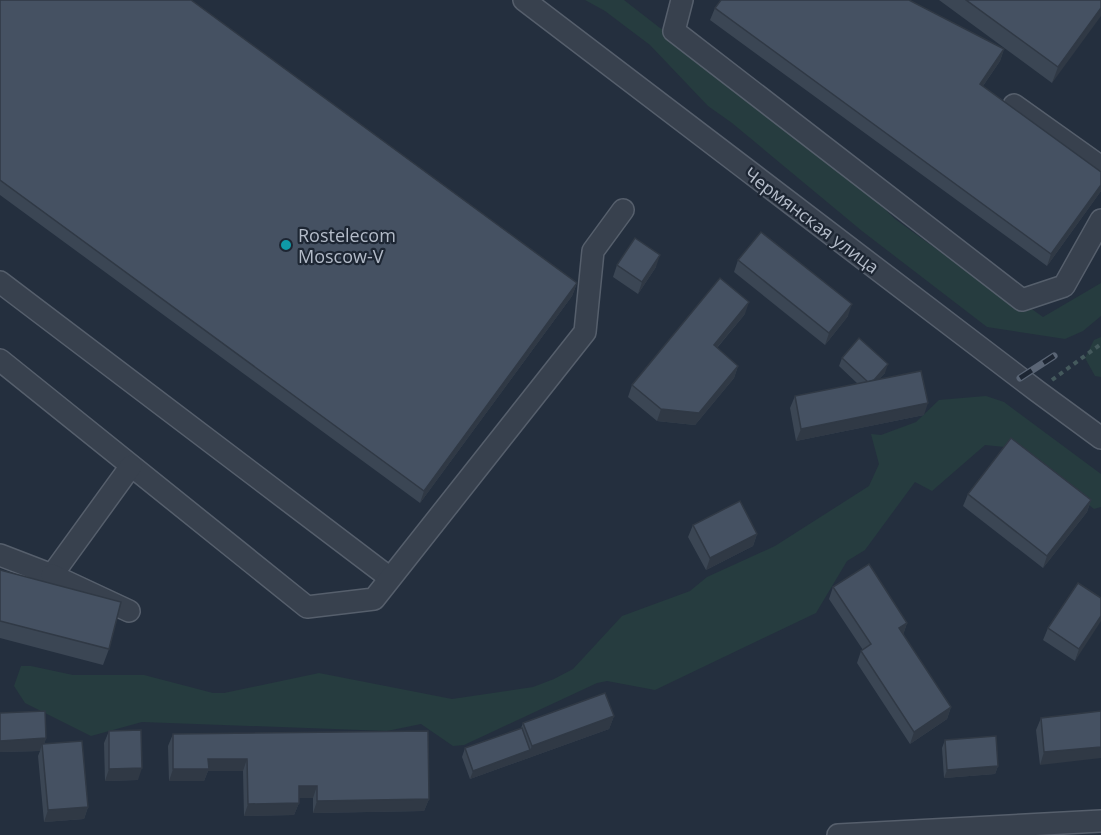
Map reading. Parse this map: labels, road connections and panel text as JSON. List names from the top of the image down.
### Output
{
  "streets": {
    "street": ["Чермянская улица"]
  },
  "places": ["Rostelecom Moscow-V"]
}
